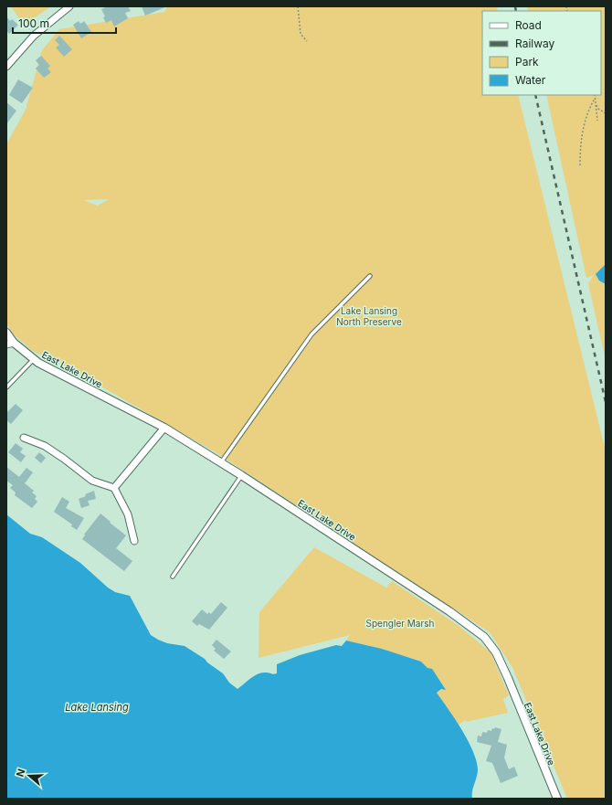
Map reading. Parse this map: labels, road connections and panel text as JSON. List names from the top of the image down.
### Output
{
  "streets": {
    "street": ["East Lake Drive"]
  },
  "water": ["Lake Lansing"],
  "parks": ["Lake Lansing North Preserve", "Spengler Marsh"],
  "legend": [
    "Road",
    "Railway",
    "Park",
    "Water"
  ],
  "scale_bar": "100 m",
  "north": "left"
}
